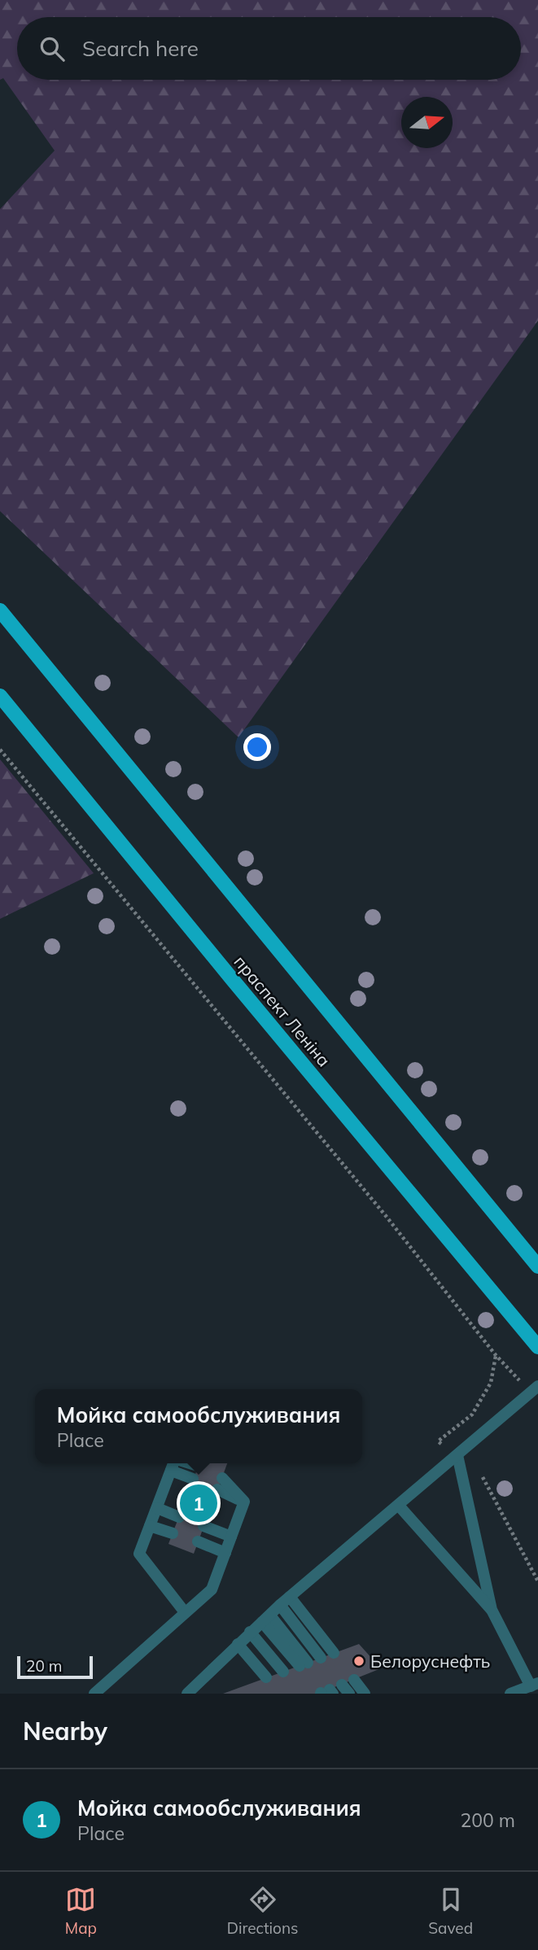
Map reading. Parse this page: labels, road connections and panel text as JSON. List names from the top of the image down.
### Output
{
  "streets": {
    "main road": ["праспект Леніна"]
  },
  "places": ["Белоруснефть"],
  "scale_bar": "20 m",
  "north": "right",
  "page": {
    "search": "Search here",
    "popup": ["Мойка самообслуживания", "Place"],
    "pins": "1",
    "scale": "20 m",
    "heading": "Nearby",
    "list": [
      {
        "mark": "1",
        "name": "Мойка самообслуживания",
        "note": "Place",
        "value": "200 m"
      }
    ],
    "nav": ["Map", "Directions", "Saved"]
  }
}
